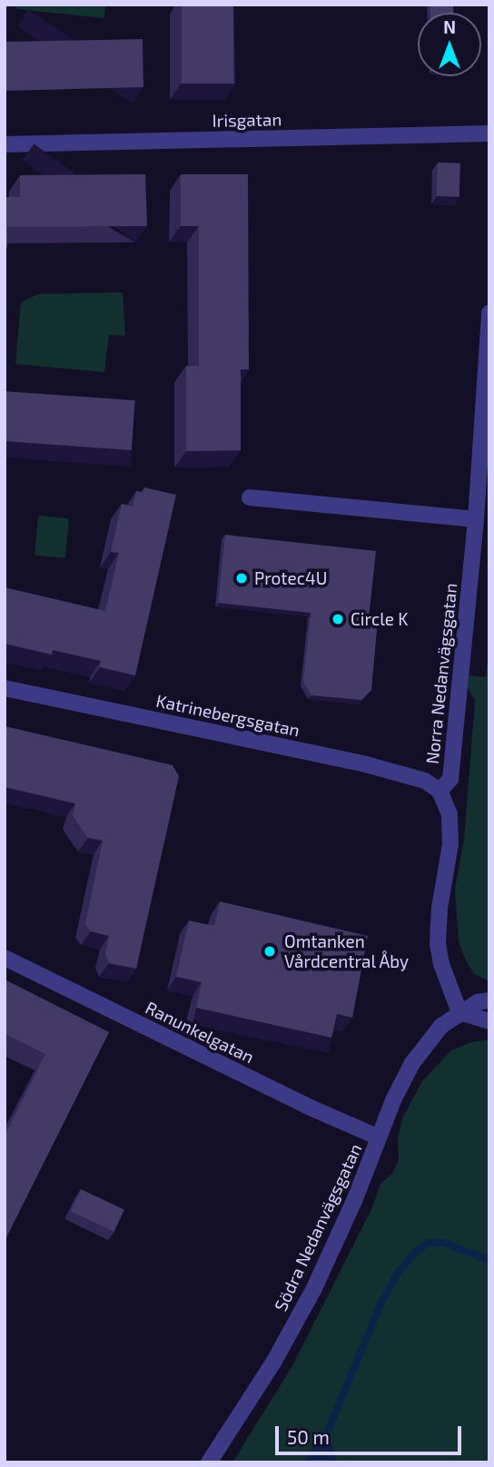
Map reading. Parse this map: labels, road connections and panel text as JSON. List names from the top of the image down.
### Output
{
  "streets": {
    "street": [
      "Irisgatan",
      "Norra Nedanvägsgatan",
      "Katrinebergsgatan",
      "Ranunkelgatan",
      "Södra Nedanvägsgatan"
    ]
  },
  "crossings": [
    ["Norra Nedanvägsgatan", "Katrinebergsgatan"],
    ["Norra Nedanvägsgatan", "Södra Nedanvägsgatan"],
    ["Ranunkelgatan", "Södra Nedanvägsgatan"]
  ],
  "places": ["Protec4U", "Circle K", "Omtanken Vårdcentral Åby"],
  "scale_bar": "50 m",
  "north": "top"
}
